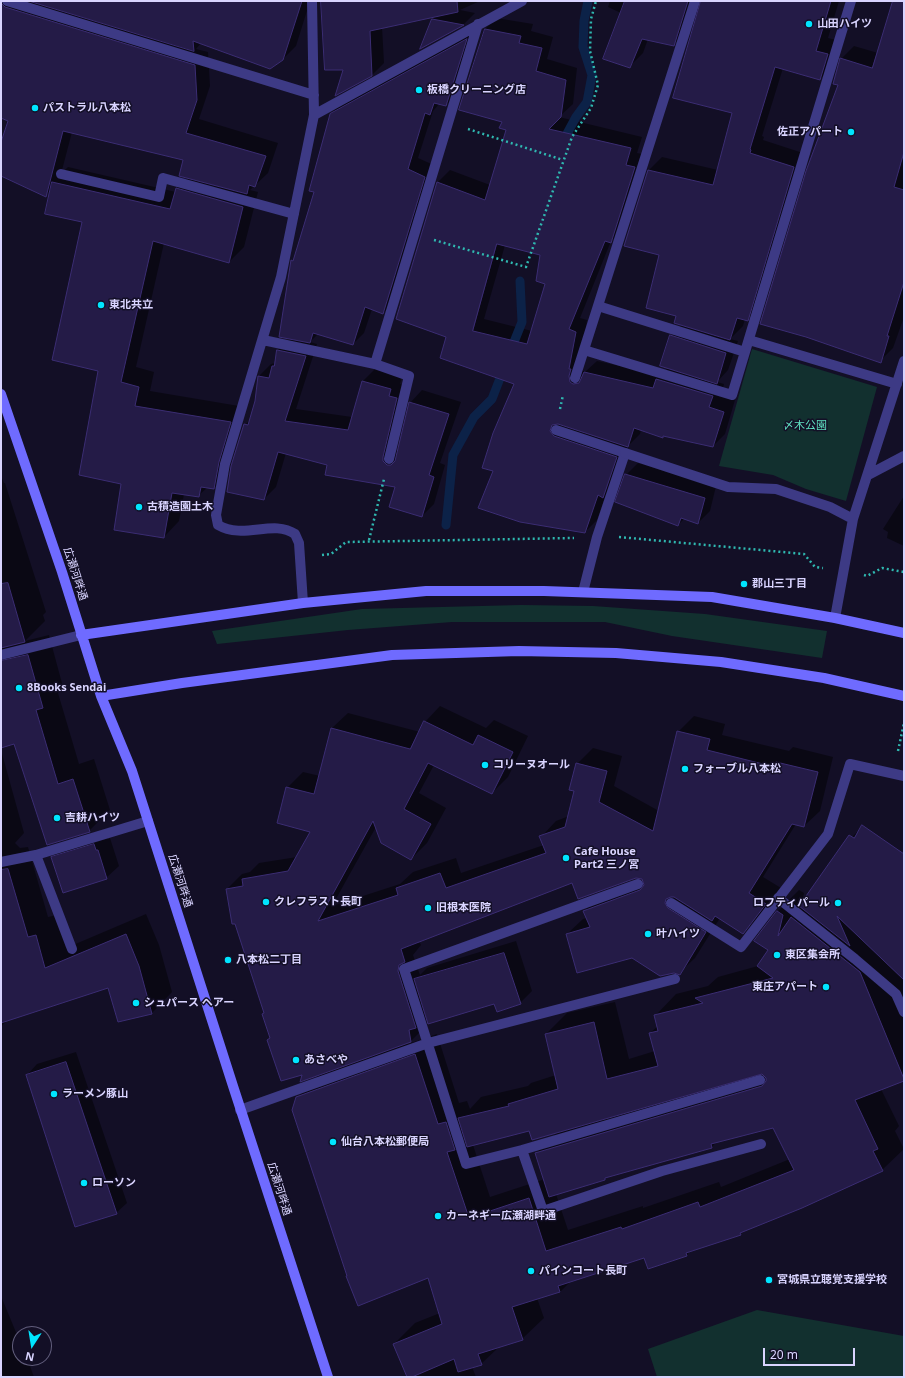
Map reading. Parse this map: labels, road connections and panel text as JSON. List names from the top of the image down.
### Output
{
  "streets": {
    "street": ["広瀬河畔通"]
  },
  "parks": ["〆木公園"],
  "places": [
    "山田ハイツ",
    "板橋クリーニング店",
    "パストラル八本松",
    "佐正アパート",
    "東北共立",
    "古積造園土木",
    "郡山三丁目",
    "8Books Sendai",
    "コリーヌオール",
    "フォーブル八本松",
    "吉耕ハイツ",
    "Cafe House Part2 三ノ宮",
    "クレフラスト長町",
    "ロフティパール",
    "旧根本医院",
    "叶ハイツ",
    "東区集会所",
    "八本松二丁目",
    "東庄アパート",
    "シュパース ヘアー",
    "あさべや",
    "ラーメン豚山",
    "仙台八本松郵便局",
    "ローソン",
    "カーネギー広瀬湖畔通",
    "パインコート長町",
    "宮城県立聴覚支援学校"
  ],
  "scale_bar": "20 m",
  "north": "bottom"
}
